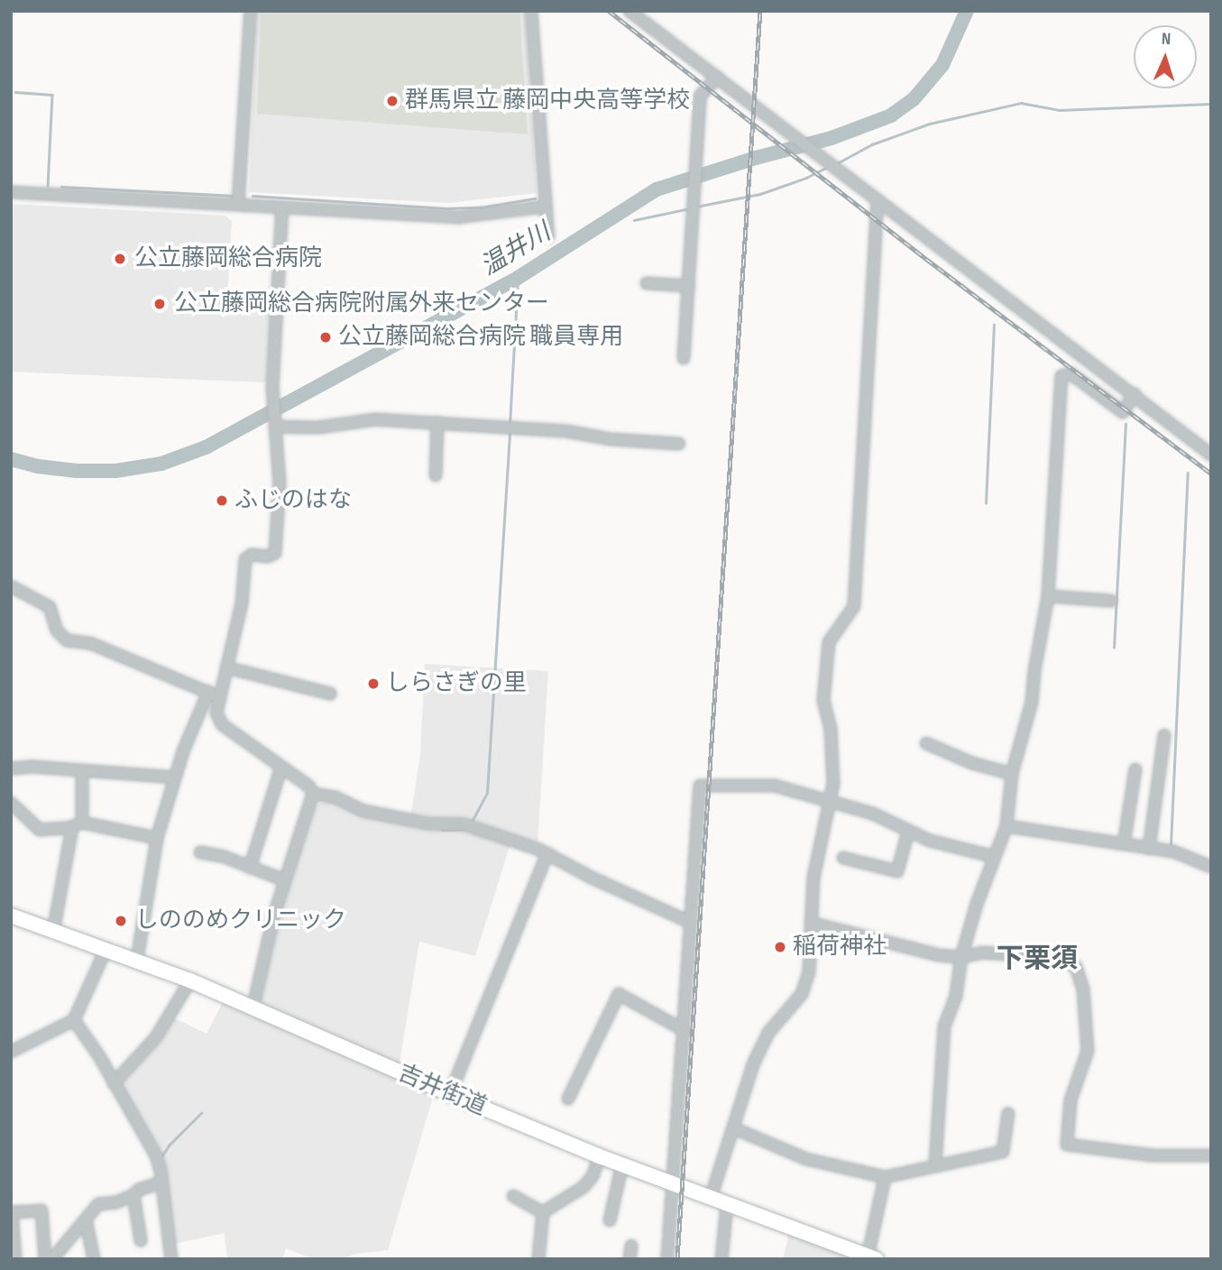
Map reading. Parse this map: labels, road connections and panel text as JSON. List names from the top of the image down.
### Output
{
  "streets": {
    "main road": ["吉井街道"]
  },
  "districts": ["下栗須"],
  "water": ["温井川"],
  "places": [
    "群馬県立 藤岡中央高等学校",
    "公立藤岡総合病院",
    "公立藤岡総合病院附属外来センター",
    "公立藤岡総合病院 職員専用",
    "ふじのはな",
    "しらさぎの里",
    "しののめクリニック",
    "稲荷神社"
  ],
  "north": "top"
}
